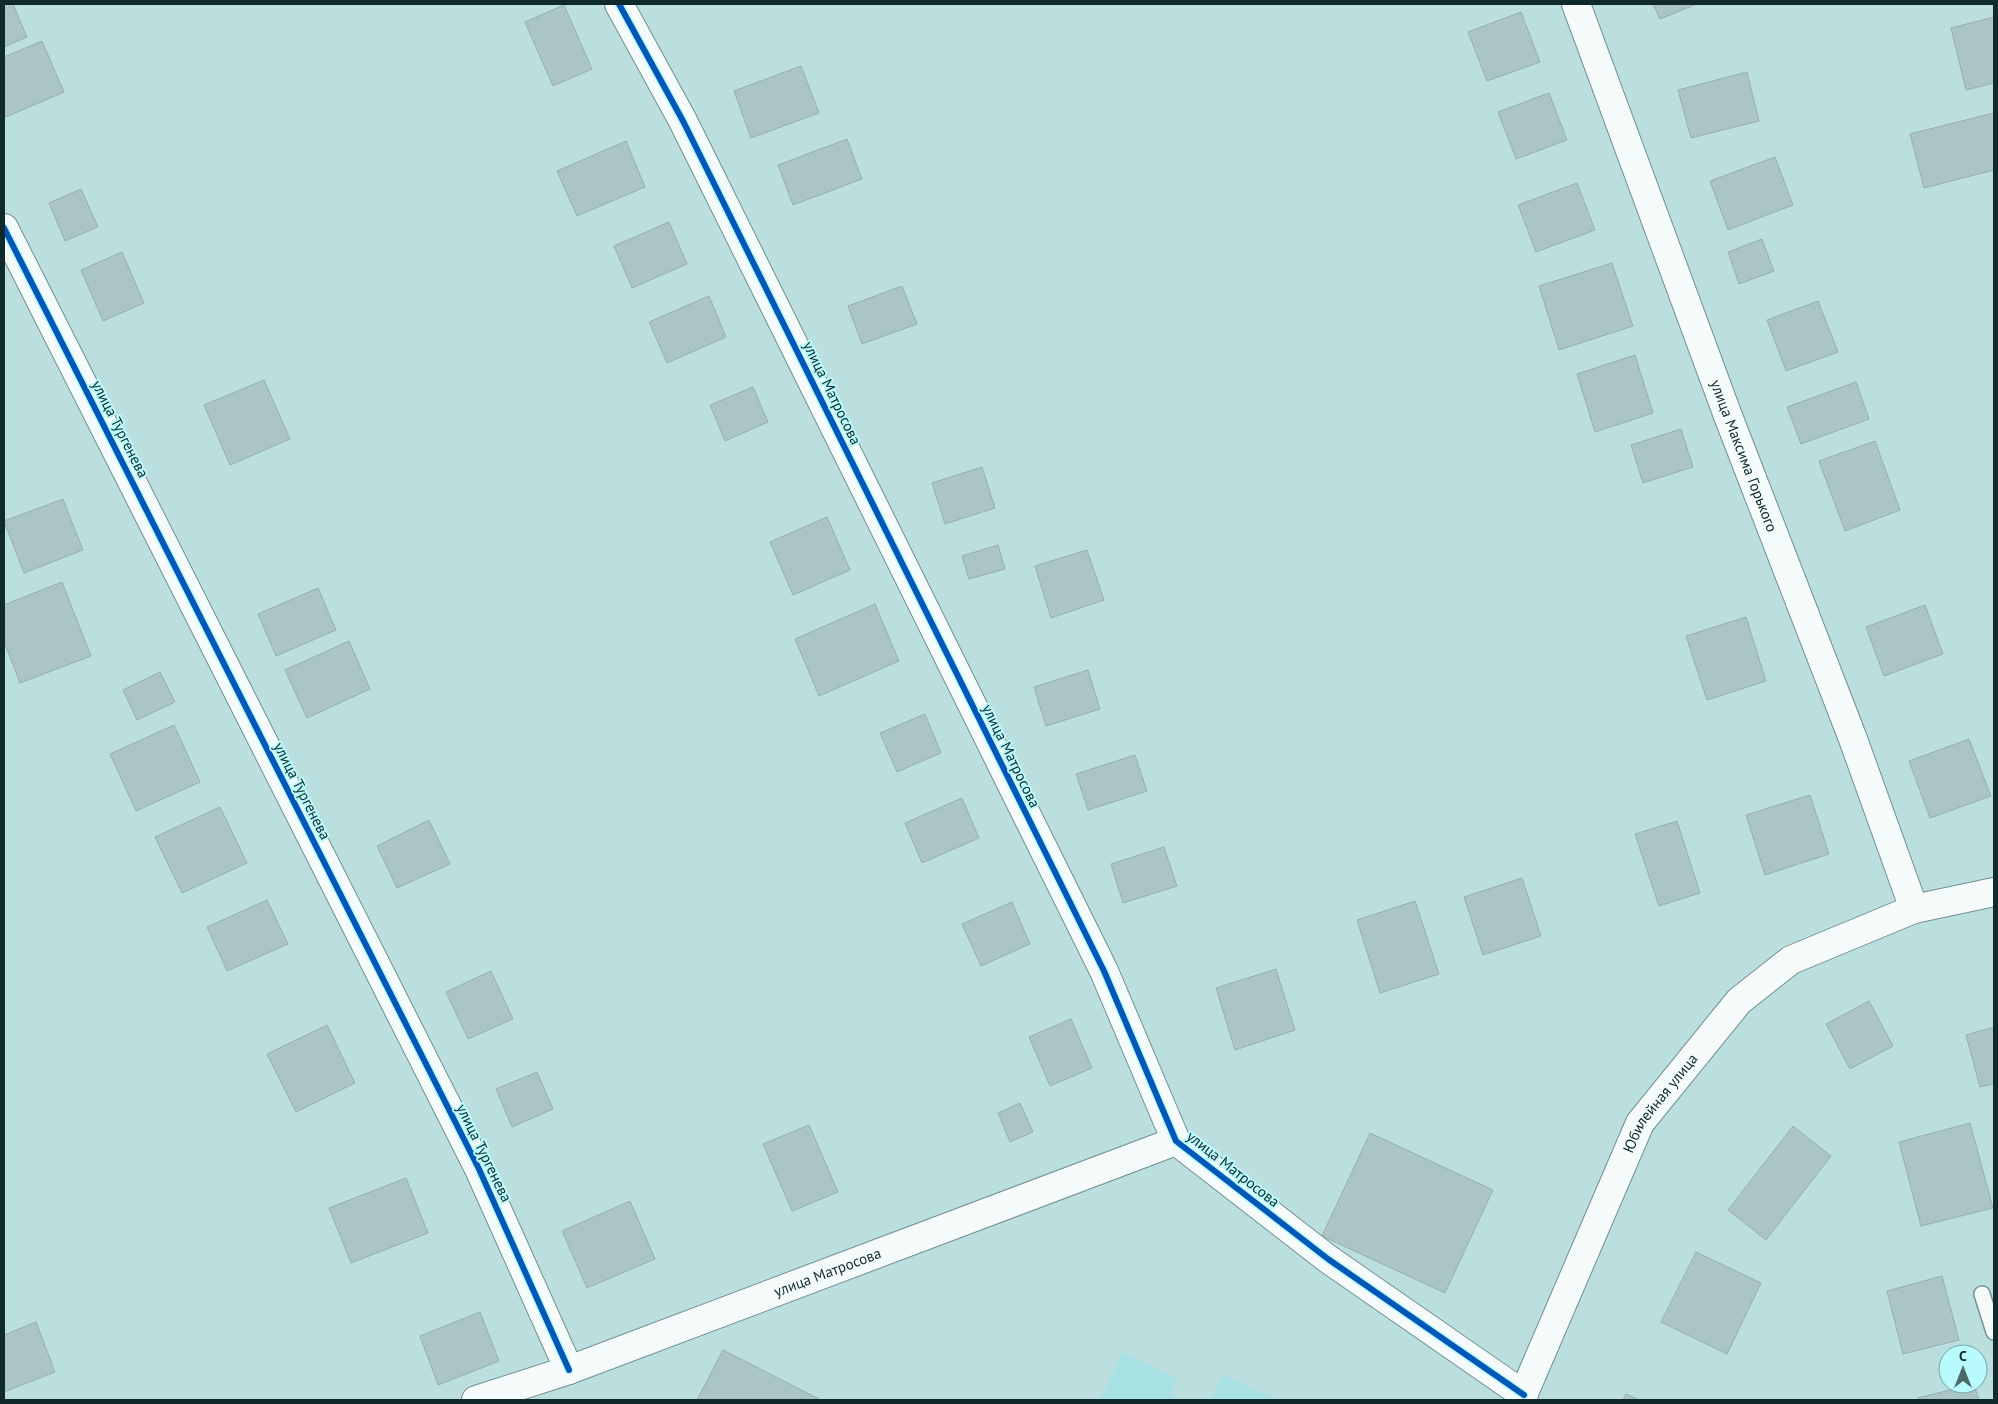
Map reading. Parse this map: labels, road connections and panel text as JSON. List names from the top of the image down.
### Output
{
  "streets": {
    "street": [
      "улица Матросова",
      "улица Тургенева",
      "улица Максима Горького",
      "Юбилейная улица"
    ]
  },
  "crossings": [
    ["улица Матросова", "улица Тургенева"],
    ["улица Матросова", "Юбилейная улица"],
    ["улица Максима Горького", "Юбилейная улица"]
  ],
  "north": "top"
}
